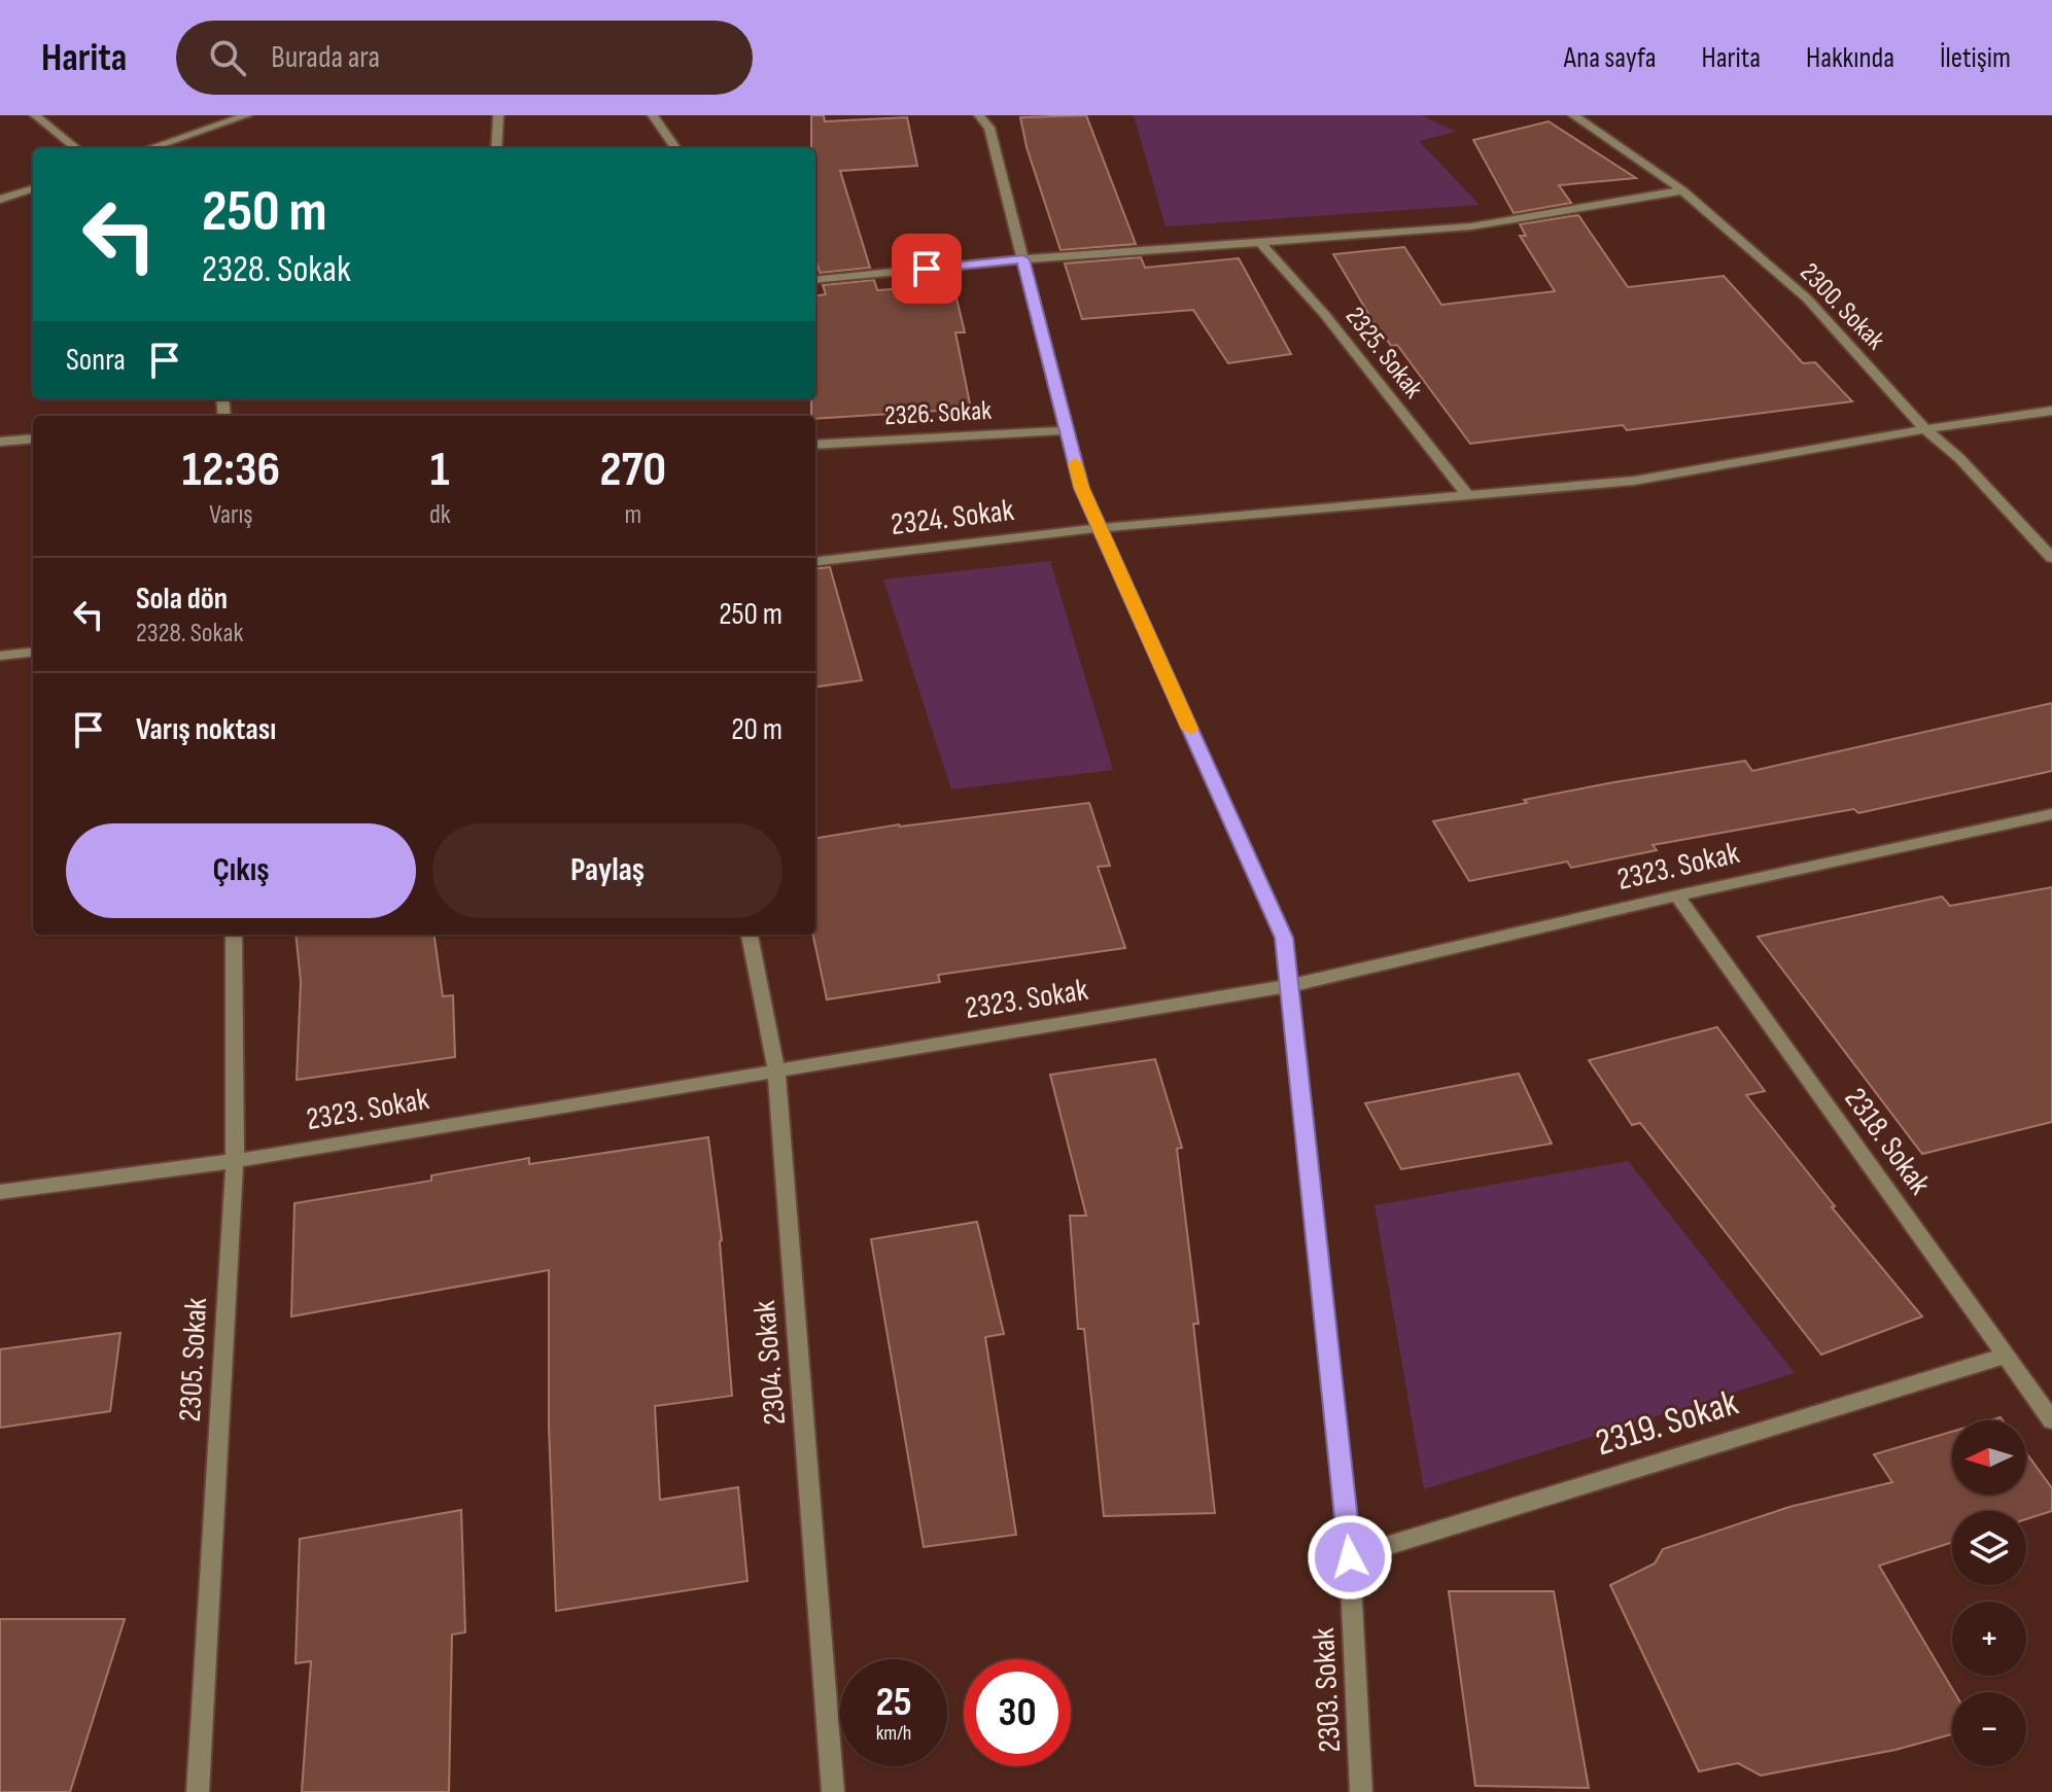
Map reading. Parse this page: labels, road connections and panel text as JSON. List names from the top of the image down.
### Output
{
  "streets": {
    "street": [
      "2300. Sokak",
      "2325. Sokak",
      "2326. Sokak",
      "2324. Sokak",
      "2323. Sokak",
      "2318. Sokak",
      "2305. Sokak",
      "2304. Sokak",
      "2319. Sokak",
      "2303. Sokak"
    ]
  },
  "crossings": [
    ["2300. Sokak", "2324. Sokak"],
    ["2325. Sokak", "2324. Sokak"],
    ["2326. Sokak", "2303. Sokak"],
    ["2324. Sokak", "2303. Sokak"],
    ["2323. Sokak", "2318. Sokak"],
    ["2323. Sokak", "2305. Sokak"],
    ["2323. Sokak", "2304. Sokak"],
    ["2323. Sokak", "2303. Sokak"],
    ["2318. Sokak", "2319. Sokak"],
    ["2319. Sokak", "2303. Sokak"]
  ],
  "north": "left",
  "page": {
    "header": "Harita",
    "search": "Burada ara",
    "nav": [
      "Ana sayfa",
      "Harita",
      "Hakkında",
      "İletişim"
    ],
    "turn": ["250 m", "2328. Sokak"],
    "then": "Sonra",
    "eta": [
      "12:36",
      "Varış",
      "1",
      "dk",
      "270",
      "m"
    ],
    "list": [
      {
        "name": "Sola dön",
        "note": "2328. Sokak",
        "value": "250 m"
      },
      {
        "name": "Varış noktası",
        "value": "20 m"
      }
    ],
    "buttons": ["Çıkış", "Paylaş"],
    "map_buttons": ["+", "−"],
    "speed": "25 km/h",
    "limit": "30"
  }
}
